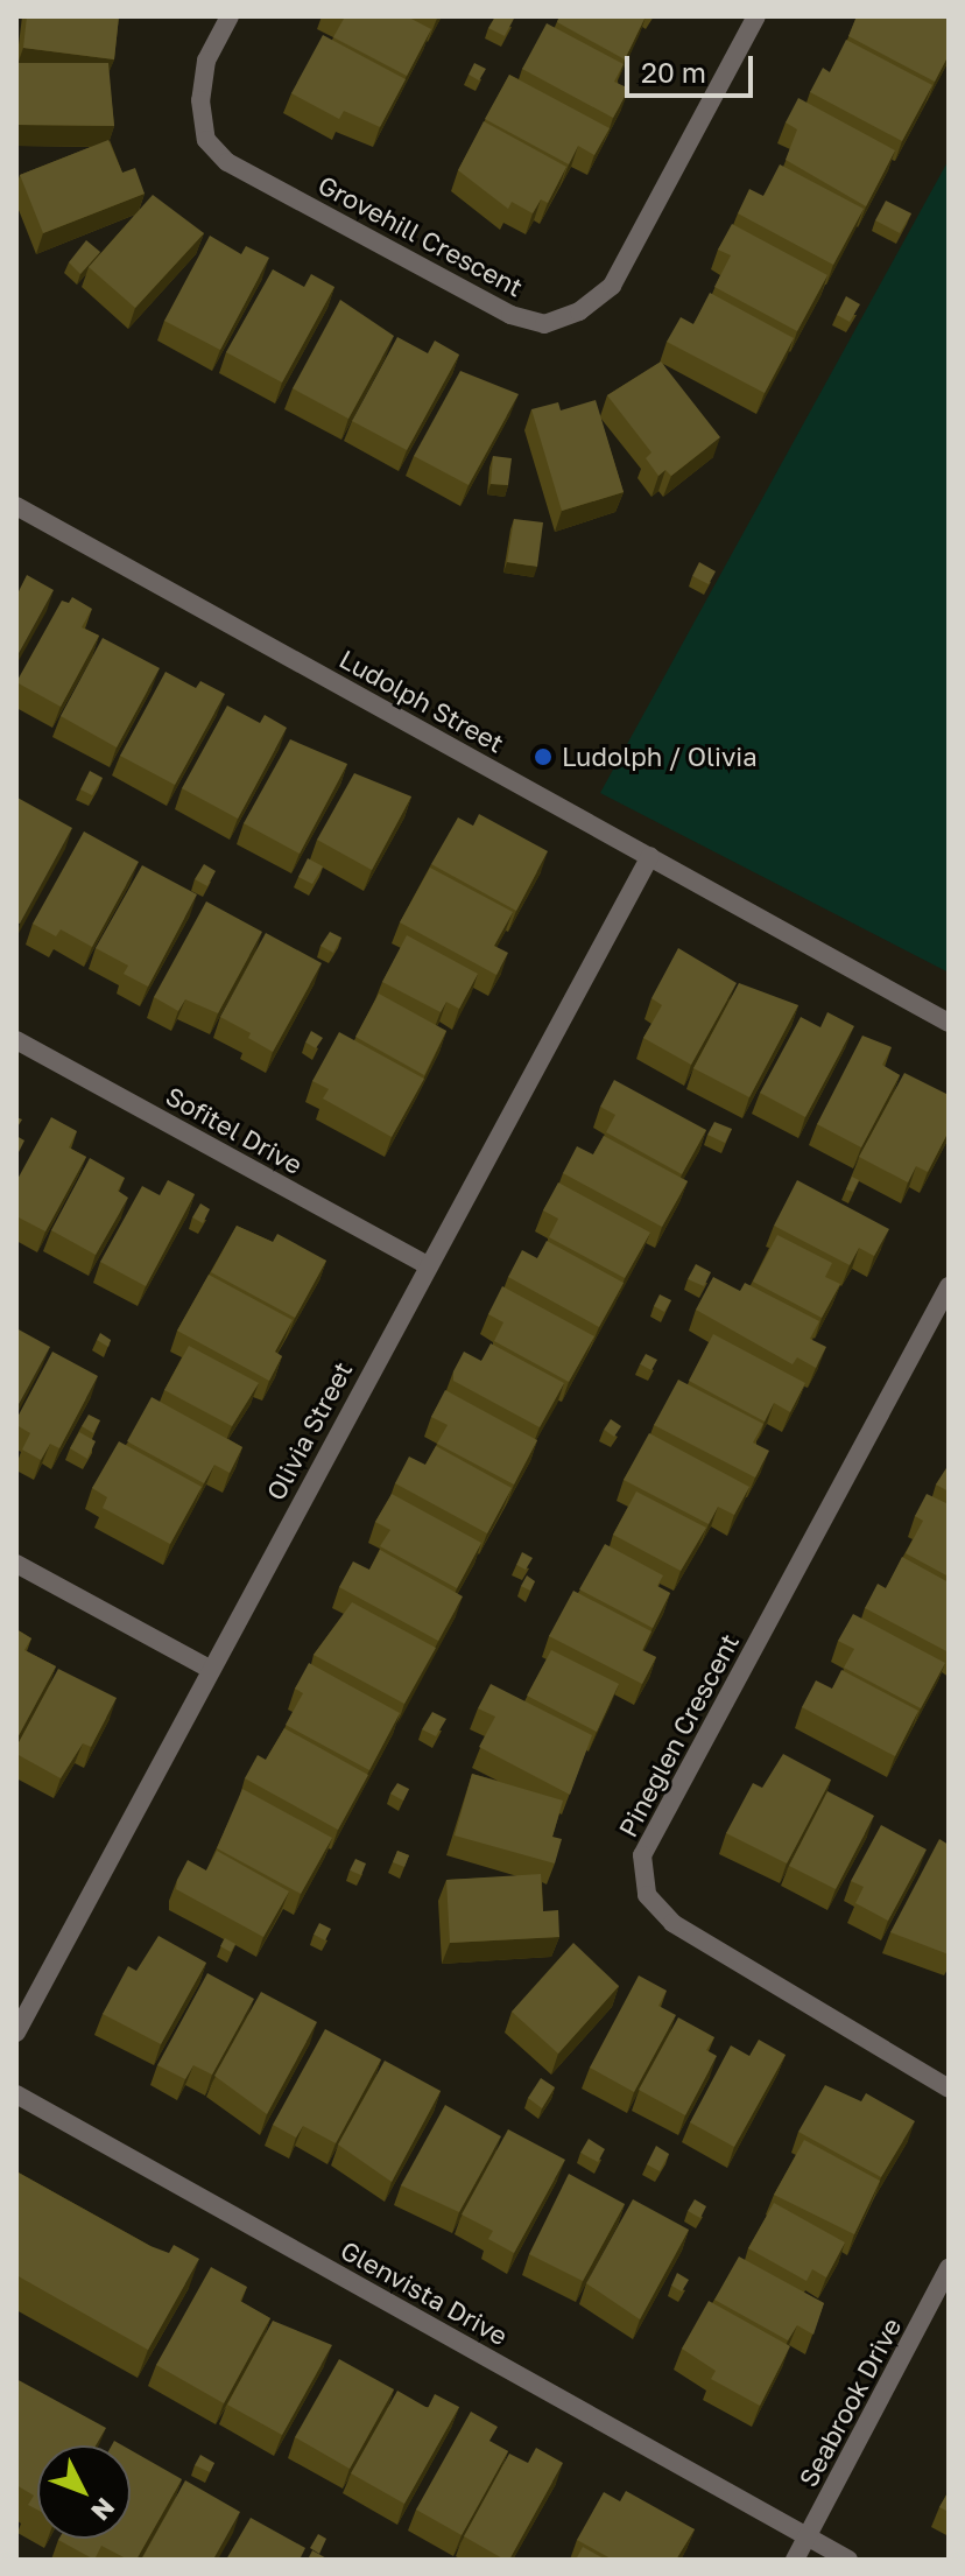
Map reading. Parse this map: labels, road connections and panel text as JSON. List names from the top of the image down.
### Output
{
  "streets": {
    "street": [
      "Grovehill Crescent",
      "Ludolph Street",
      "Sofitel Drive",
      "Olivia Street",
      "Pineglen Crescent",
      "Glenvista Drive",
      "Seabrook Drive"
    ]
  },
  "crossings": [
    ["Ludolph Street", "Olivia Street"],
    ["Sofitel Drive", "Olivia Street"],
    ["Glenvista Drive", "Seabrook Drive"]
  ],
  "places": ["Ludolph / Olivia"],
  "scale_bar": "20 m",
  "north": "bottom right"
}
